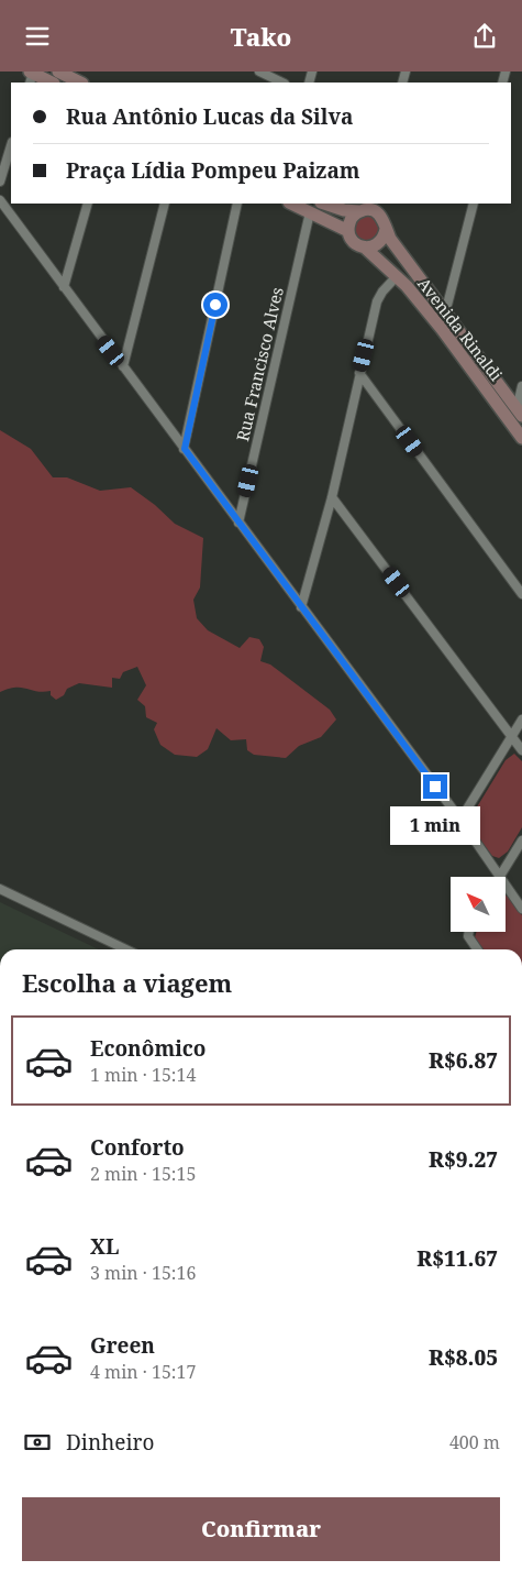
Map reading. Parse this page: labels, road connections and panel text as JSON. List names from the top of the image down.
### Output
{
  "streets": {
    "main road": ["Avenida Rinaldi"],
    "street": ["Rua Francisco Alves"]
  },
  "north": "top left",
  "page": {
    "header": "Tako",
    "banner": ["Rua Antônio Lucas da Silva", "Praça Lídia Pompeu Paizam"],
    "bubble": "1 min",
    "heading": "Escolha a viagem",
    "list": [
      {
        "name": "Econômico",
        "note": "1 min · 15:14",
        "value": "R$6.87"
      },
      {
        "name": "Conforto",
        "note": "2 min · 15:15",
        "value": "R$9.27"
      },
      {
        "name": "XL",
        "note": "3 min · 15:16",
        "value": "R$11.67"
      },
      {
        "name": "Green",
        "note": "4 min · 15:17",
        "value": "R$8.05"
      }
    ],
    "pay": ["Dinheiro", "400 m"],
    "buttons": "Confirmar"
  }
}
